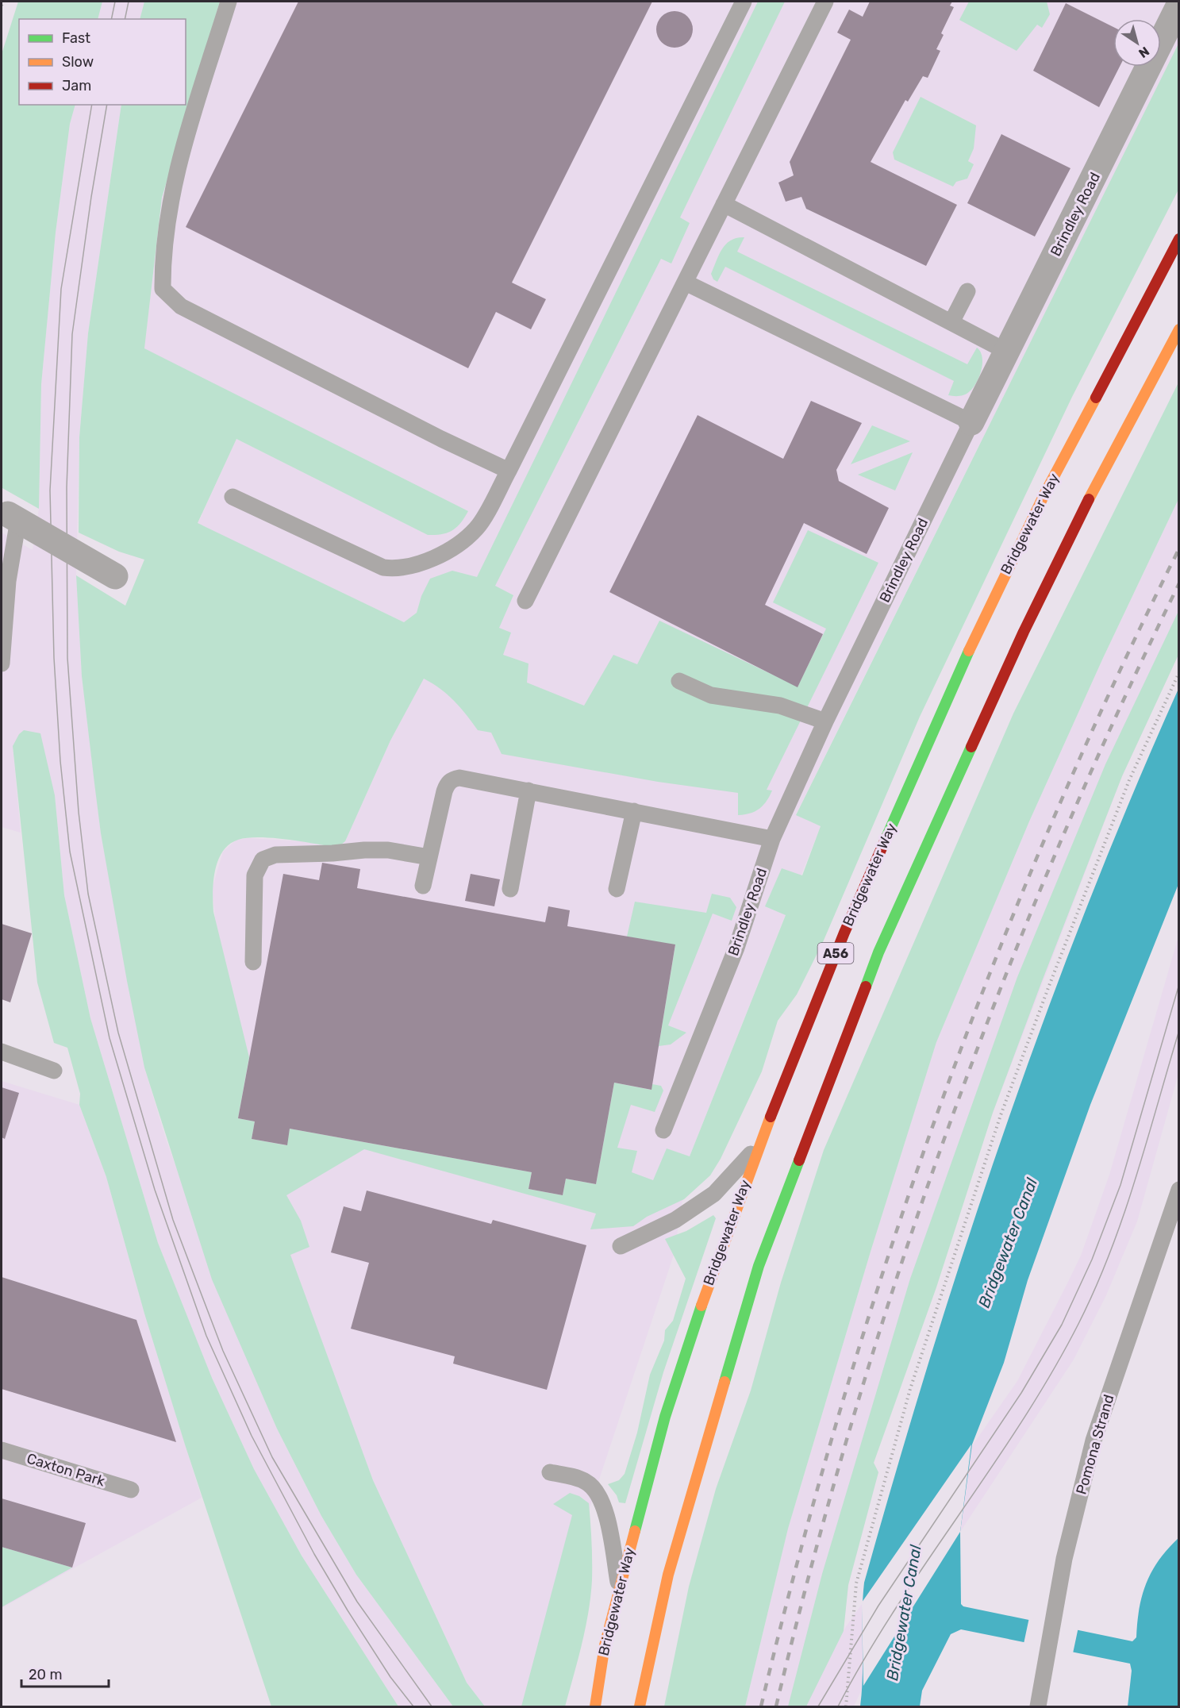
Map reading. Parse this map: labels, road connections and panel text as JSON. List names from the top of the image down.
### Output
{
  "streets": {
    "highway": ["Bridgewater Way", "A56"],
    "street": ["Brindley Road"],
    "lane": ["Pomona Strand", "Caxton Park"]
  },
  "water": ["Bridgewater Canal"],
  "legend": ["Fast", "Slow", "Jam"],
  "scale_bar": "20 m",
  "north": "bottom right"
}
